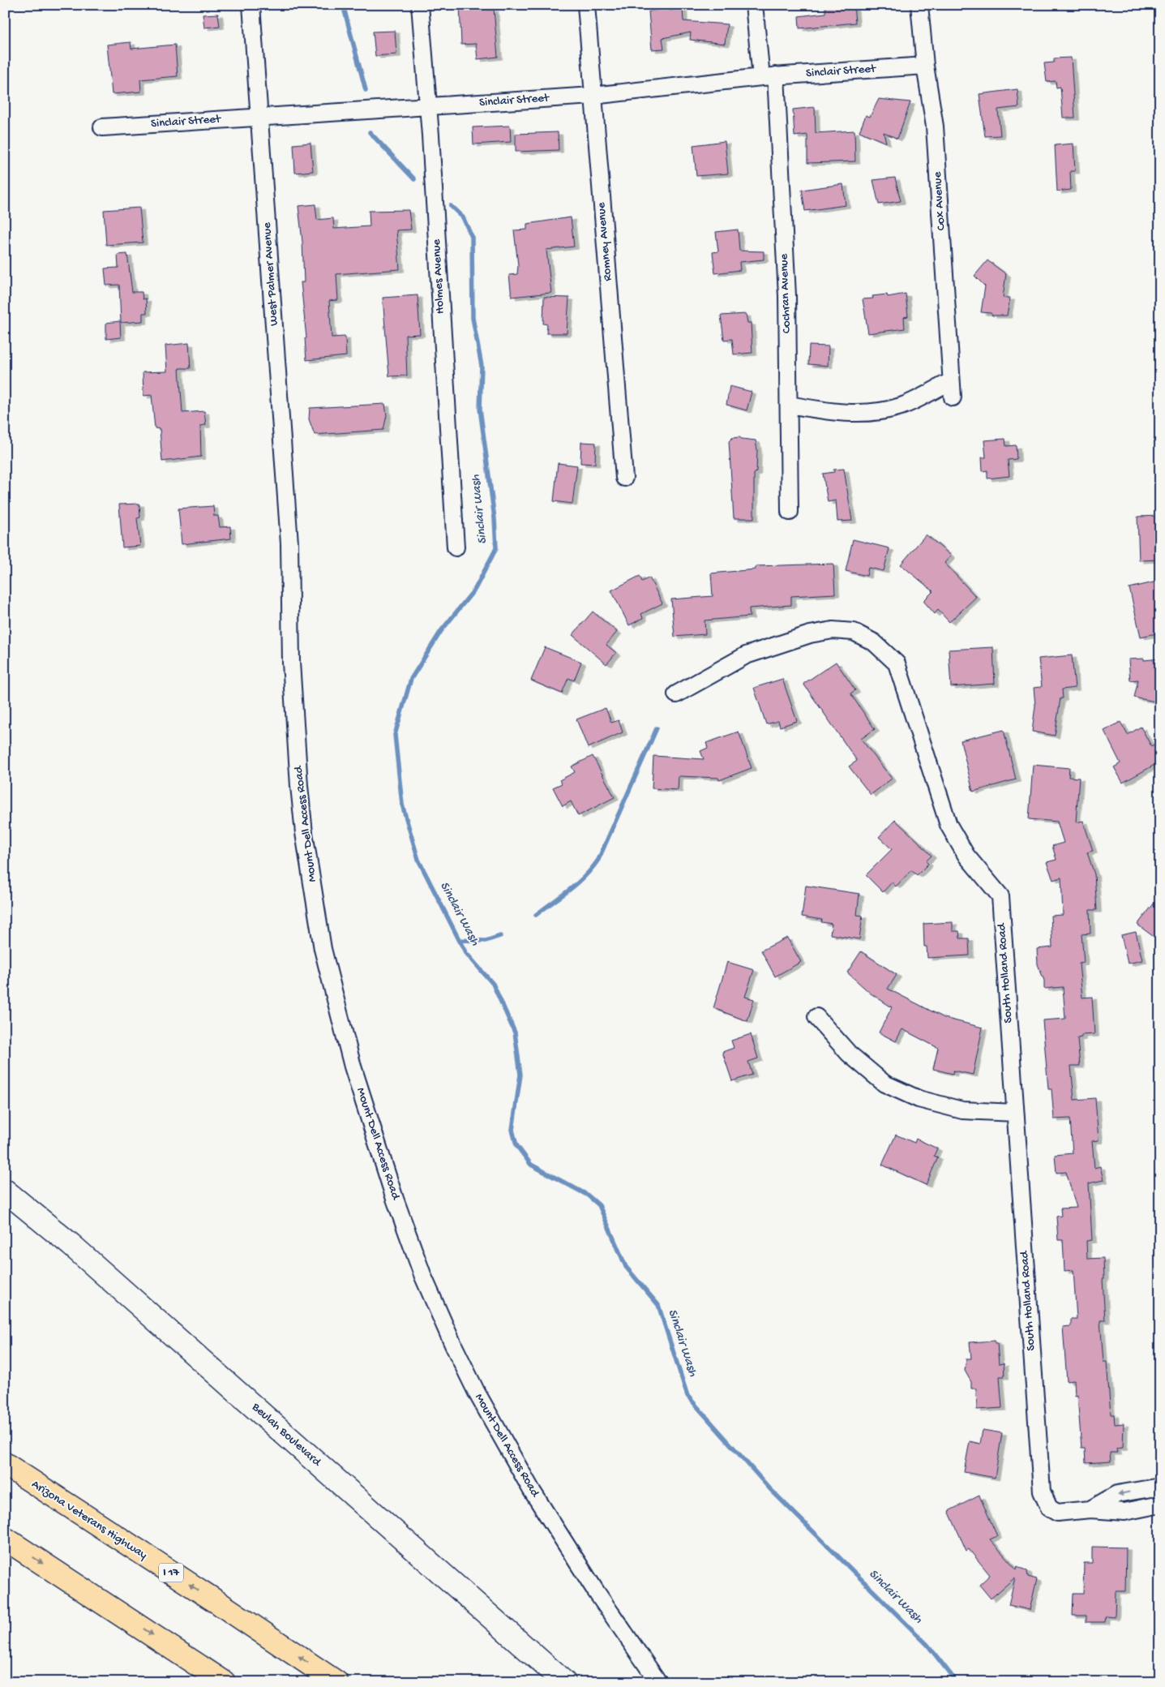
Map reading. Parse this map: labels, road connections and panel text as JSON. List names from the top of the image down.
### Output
{
  "streets": {
    "highway": ["Arizona Veterans Highway", "I 17"],
    "main road": ["Beulah Boulevard"],
    "street": [
      "Sinclair Street",
      "Cox Avenue",
      "Romney Avenue",
      "West Palmer Avenue",
      "Holmes Avenue",
      "Cochran Avenue",
      "Mount Dell Access Road",
      "South Holland Road"
    ]
  },
  "crossings": [
    ["Sinclair Street", "Cox Avenue"],
    ["Sinclair Street", "Romney Avenue"],
    ["Sinclair Street", "West Palmer Avenue"],
    ["Sinclair Street", "Holmes Avenue"],
    ["Sinclair Street", "Cochran Avenue"],
    ["West Palmer Avenue", "Mount Dell Access Road"]
  ],
  "water": ["Sinclair Wash"]
}
